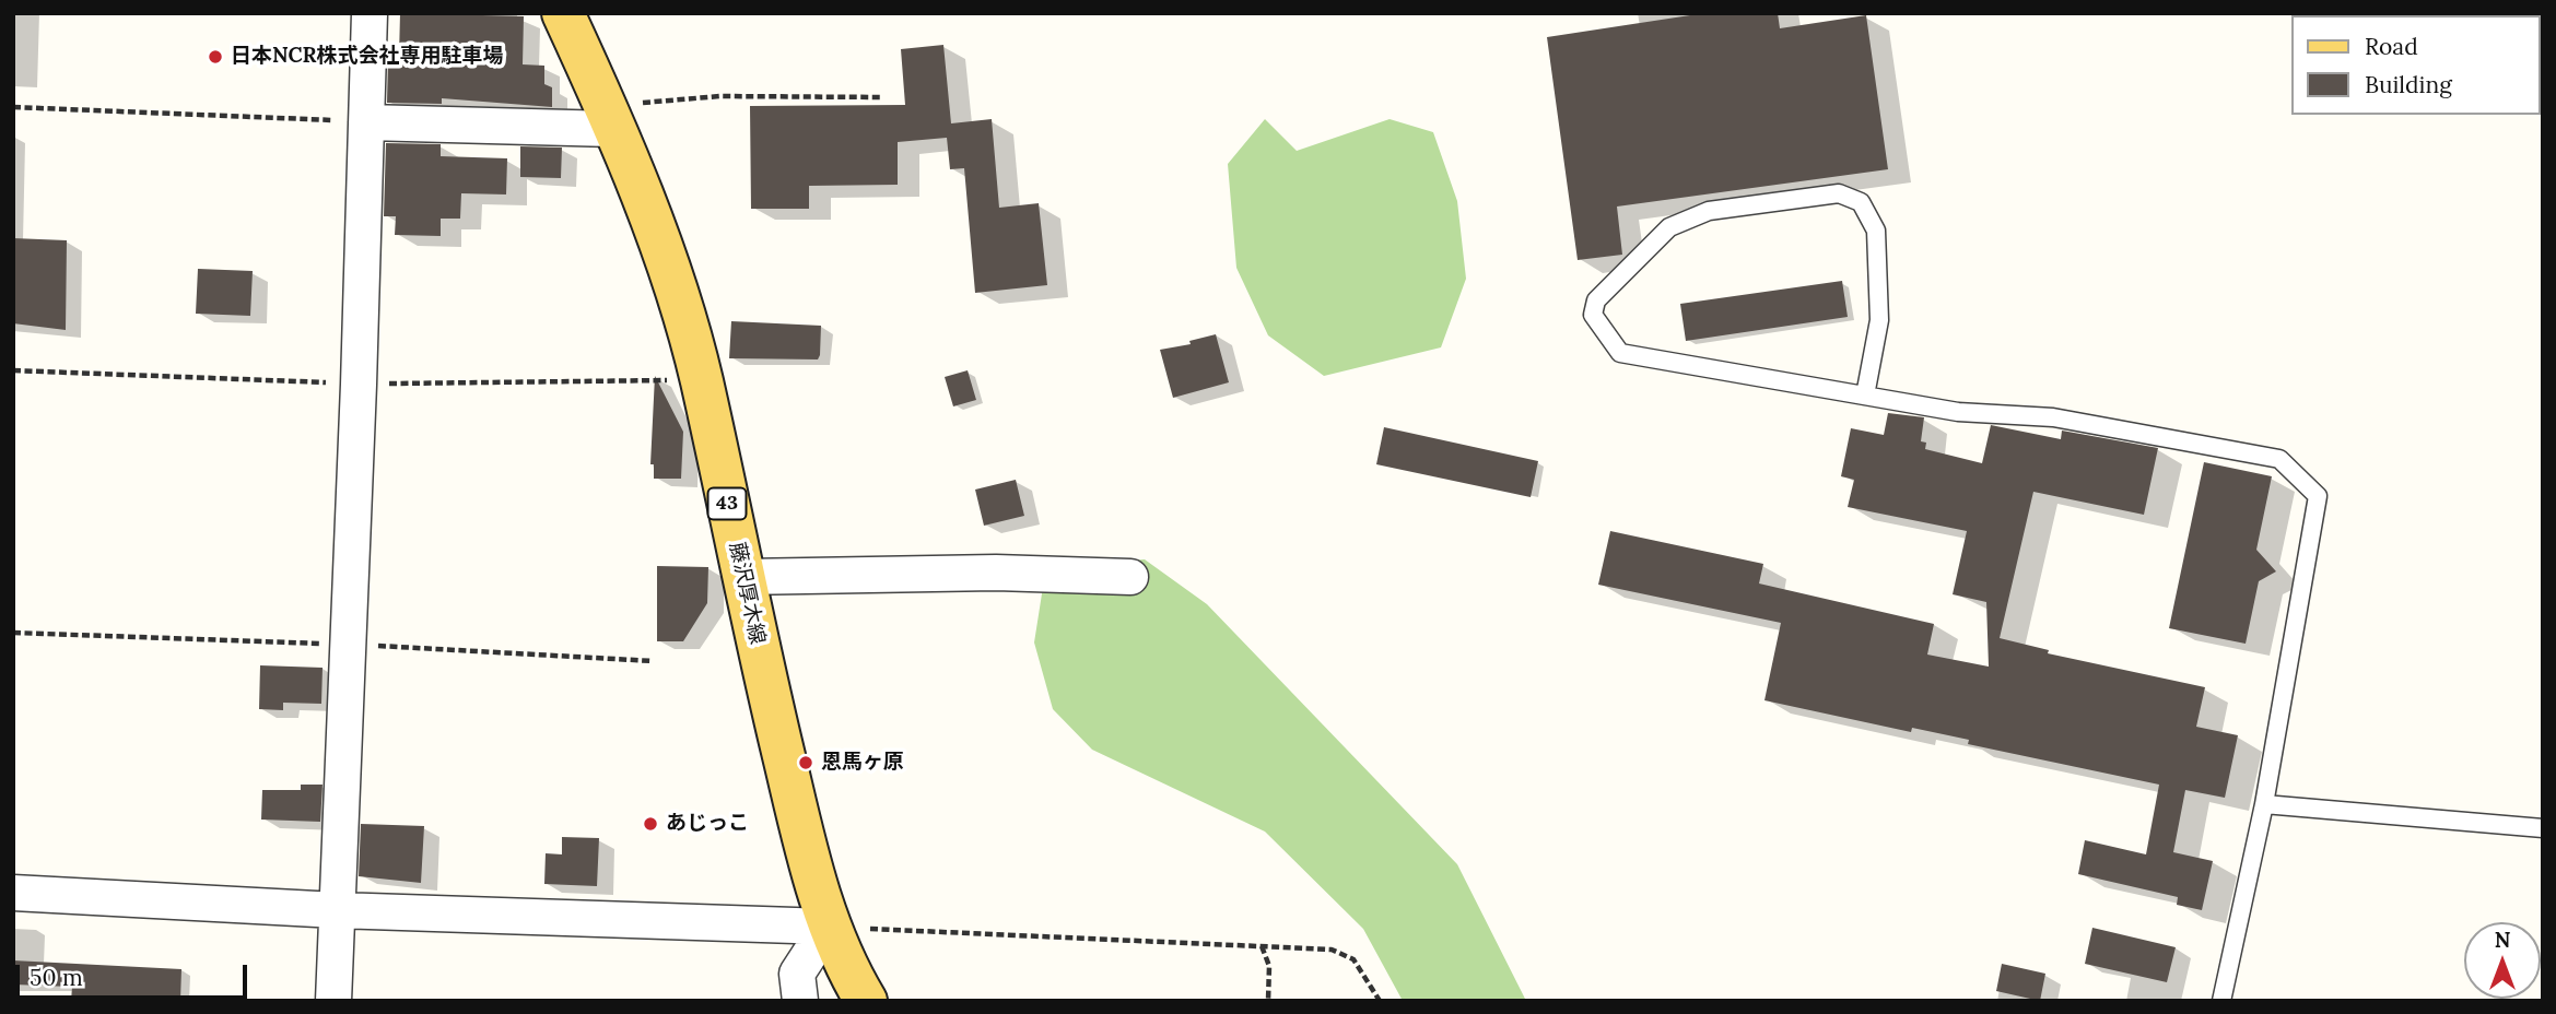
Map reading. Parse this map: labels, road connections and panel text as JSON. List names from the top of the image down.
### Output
{
  "streets": {
    "main road": ["43", "藤沢厚木線"]
  },
  "places": ["日本NCR株式会社専用駐車場", "恩馬ヶ原", "あじっこ"],
  "legend": ["Road", "Building"],
  "scale_bar": "50 m",
  "north": "top"
}
